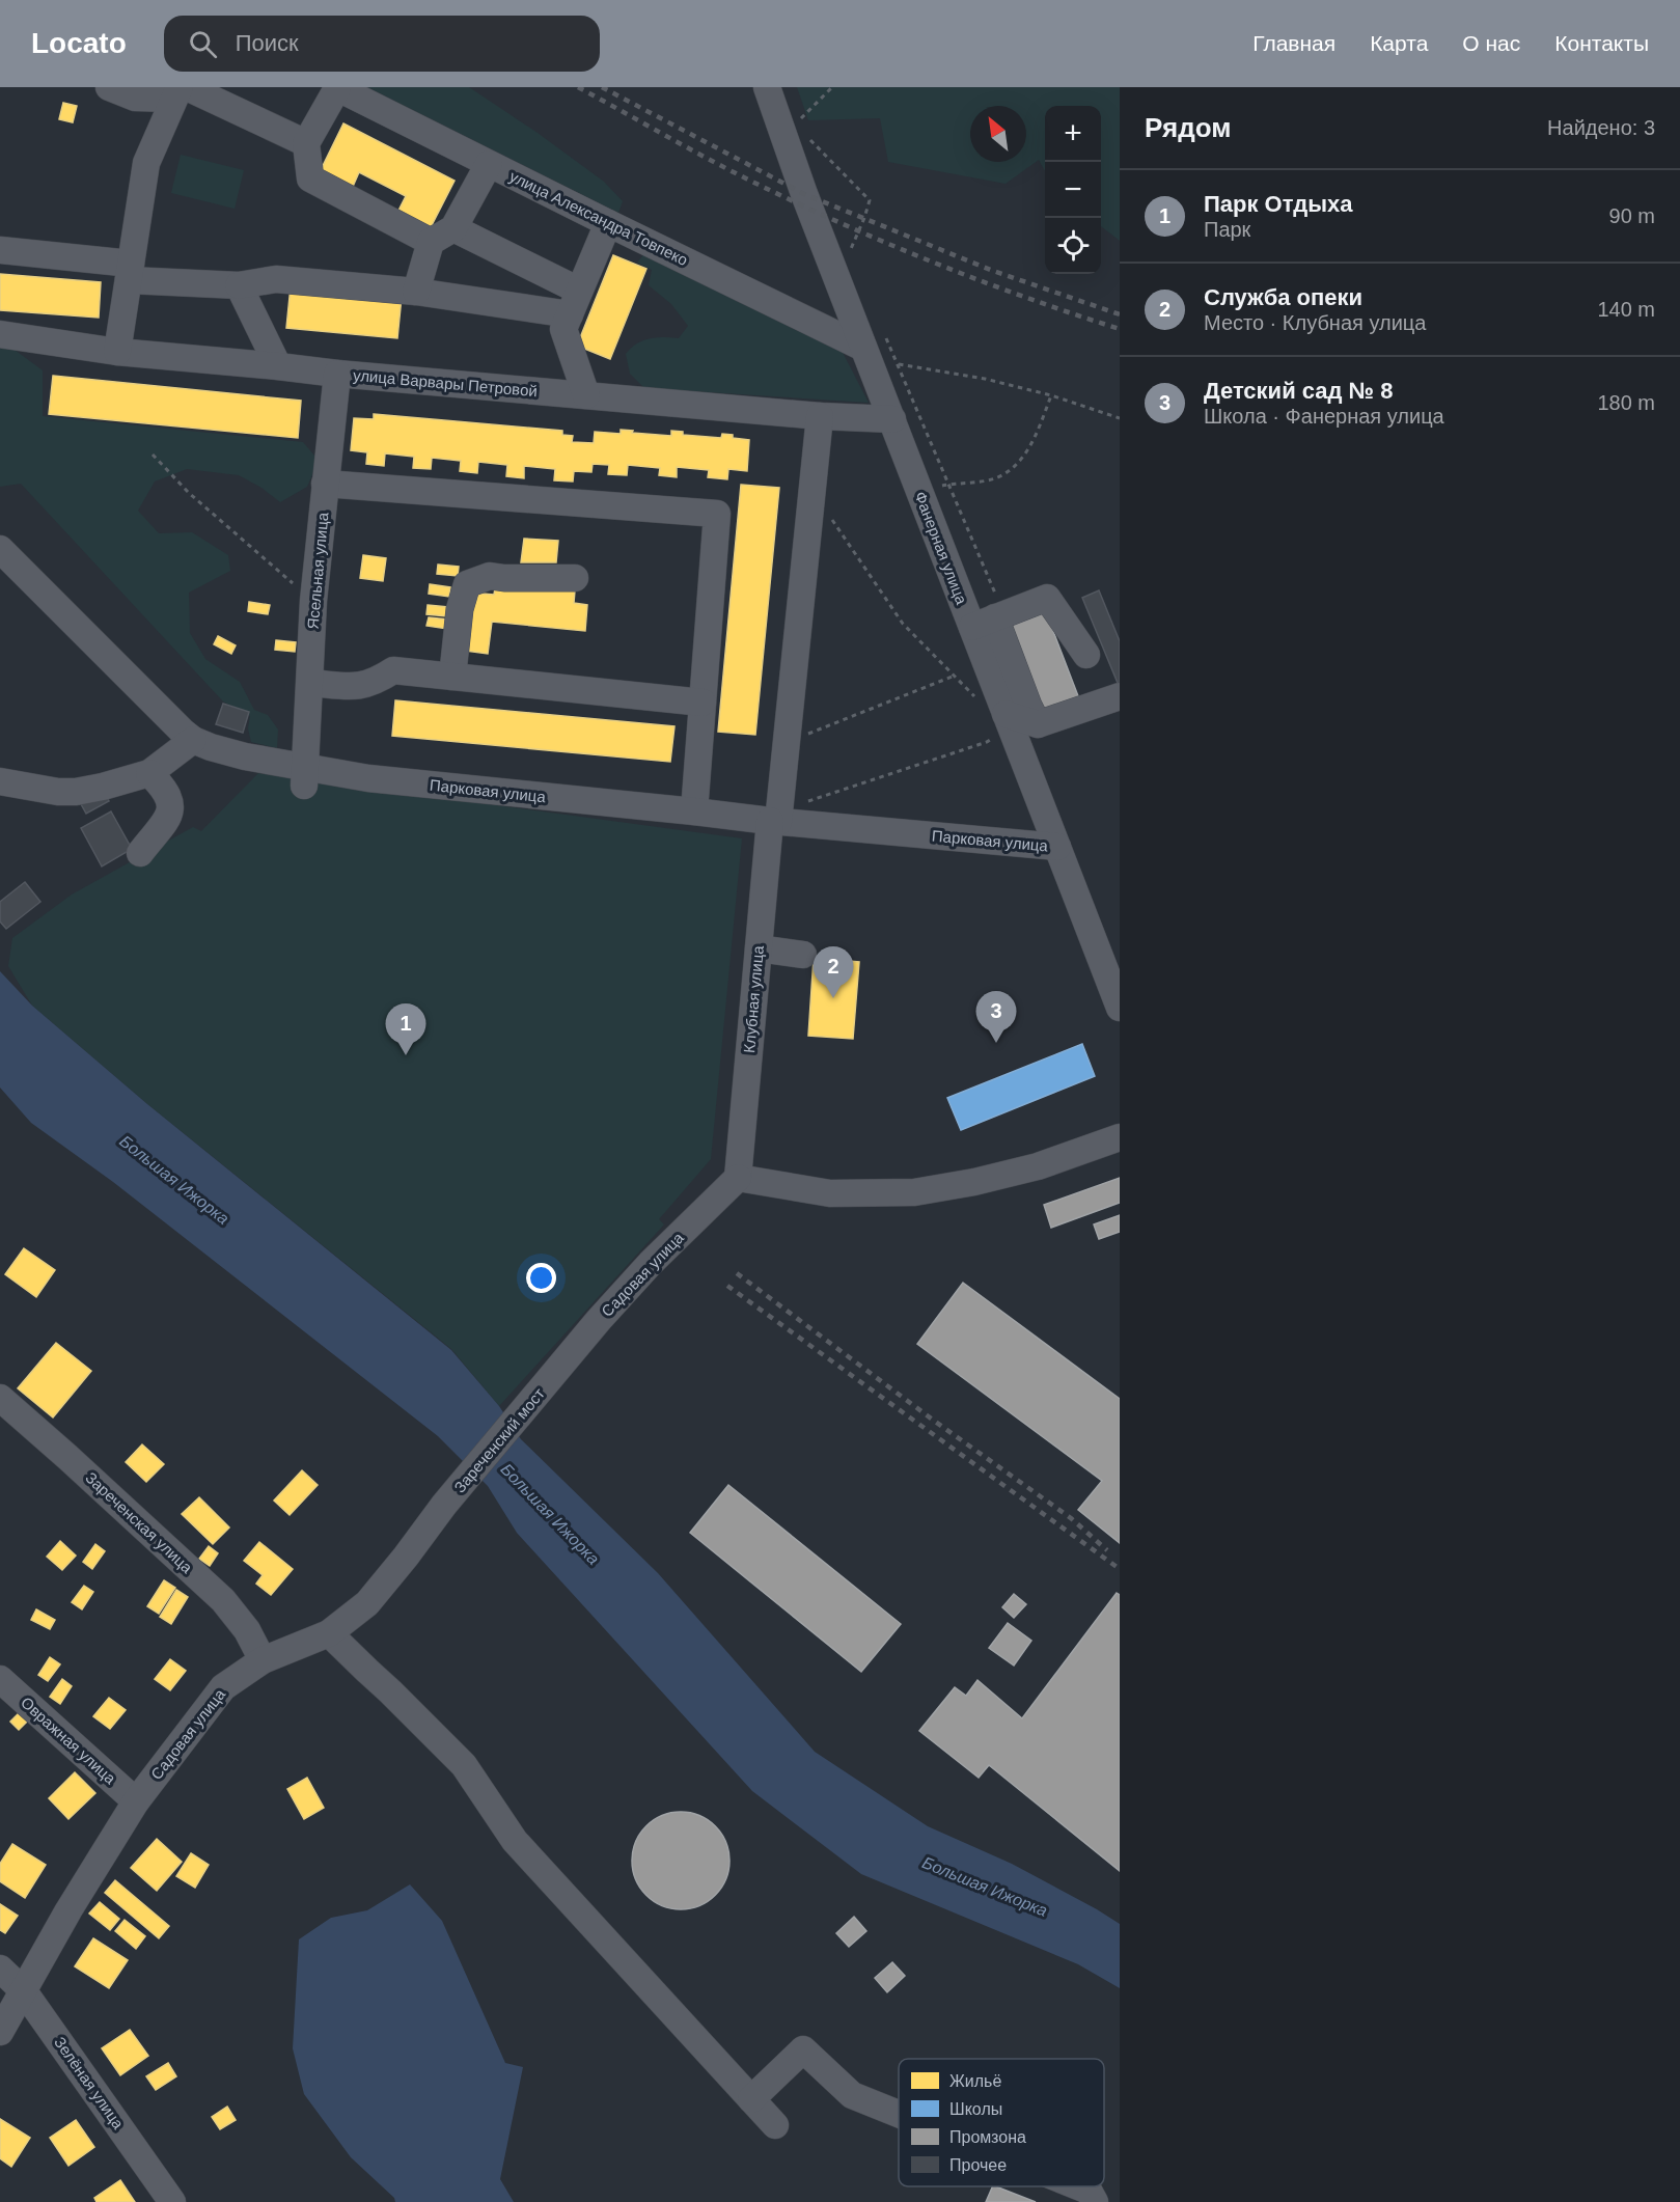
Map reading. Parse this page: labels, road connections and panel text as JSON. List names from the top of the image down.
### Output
{
  "streets": {
    "street": [
      "улица Александра Товпеко",
      "улица Варвары Петровой",
      "Фанерная улица",
      "Ясельная улица",
      "Парковая улица",
      "Клубная улица",
      "Садовая улица",
      "Зареченский мост",
      "Зареченская улица",
      "Овражная улица",
      "Зелёная улица"
    ]
  },
  "crossings": [
    ["улица Александра Товпеко", "Фанерная улица"],
    ["улица Варвары Петровой", "Фанерная улица"],
    ["улица Варвары Петровой", "Ясельная улица"],
    ["улица Варвары Петровой", "Клубная улица"],
    ["Фанерная улица", "Парковая улица"],
    ["Ясельная улица", "Парковая улица"],
    ["Парковая улица", "Клубная улица"],
    ["Клубная улица", "Садовая улица"],
    ["Садовая улица", "Зареченский мост"],
    ["Садовая улица", "Зареченская улица"],
    ["Садовая улица", "Овражная улица"],
    ["Садовая улица", "Зелёная улица"]
  ],
  "water": ["Большая Ижорка"],
  "legend": [
    "Жильё",
    "Школы",
    "Промзона",
    "Прочее"
  ],
  "north": "top left",
  "page": {
    "header": "Locato",
    "search": "Поиск",
    "nav": [
      "Главная",
      "Карта",
      "О нас",
      "Контакты"
    ],
    "heading": ["Рядом", "Найдено: 3"],
    "map_buttons": ["+", "−"],
    "list": [
      {
        "mark": "1",
        "name": "Парк Отдыха",
        "note": "Парк",
        "value": "90 m"
      },
      {
        "mark": "2",
        "name": "Служба опеки",
        "note": "Место · Клубная улица",
        "value": "140 m"
      },
      {
        "mark": "3",
        "name": "Детский сад № 8",
        "note": "Школа · Фанерная улица",
        "value": "180 m"
      }
    ],
    "pins": ["2", "3", "1"]
  }
}
